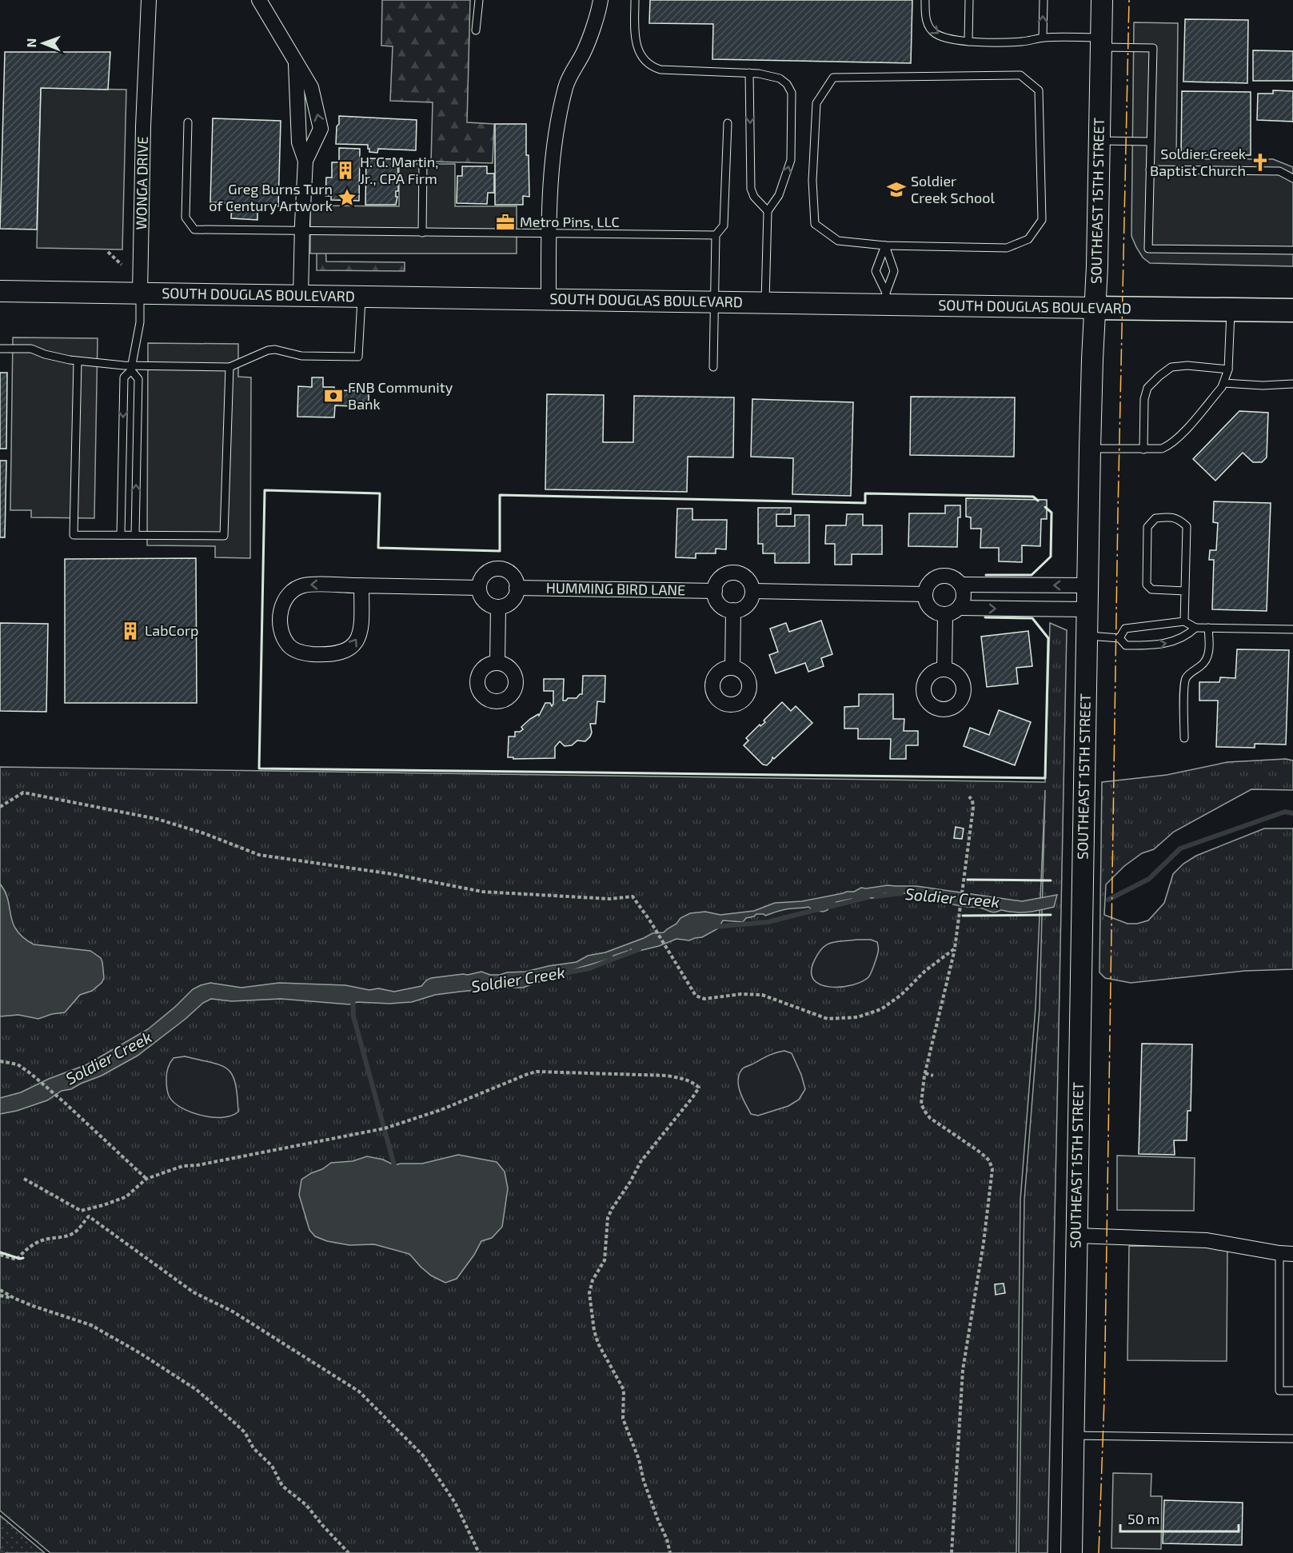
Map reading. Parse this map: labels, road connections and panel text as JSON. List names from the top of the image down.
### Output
{
  "streets": {
    "main road": ["SOUTHEAST 15TH STREET", "SOUTH DOUGLAS BOULEVARD"],
    "street": ["WONGA DRIVE", "HUMMING BIRD LANE"]
  },
  "crossings": [
    ["WONGA DRIVE", "SOUTH DOUGLAS BOULEVARD"],
    ["SOUTHEAST 15TH STREET", "SOUTH DOUGLAS BOULEVARD"]
  ],
  "water": ["Soldier Creek"],
  "places": {
    "church": ["Soldier Creek Baptist Church"],
    "building": ["H. G. Martin, Jr., CPA Firm", "LabCorp"],
    "school or university": ["Soldier Creek School"],
    "place": ["Greg Burns Turn of Century Artwork"],
    "office": ["Metro Pins, LLC"],
    "bank": ["FNB Community Bank"]
  },
  "scale_bar": "50 m",
  "north": "left"
}
